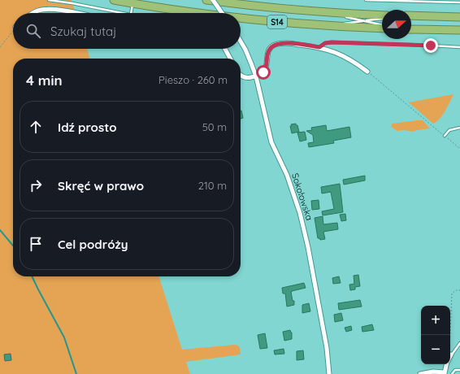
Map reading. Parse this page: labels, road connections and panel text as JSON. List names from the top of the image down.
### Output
{
  "streets": {
    "highway": ["S14"],
    "street": ["Sokołowska"]
  },
  "north": "right",
  "page": {
    "search": "Szukaj tutaj",
    "heading": ["4 min", "Pieszo · 260 m"],
    "list": [
      ["Idź prosto", "50 m"],
      ["Skręć w prawo", "210 m"],
      "Cel podróży"
    ],
    "map_buttons": ["+", "−"]
  }
}
